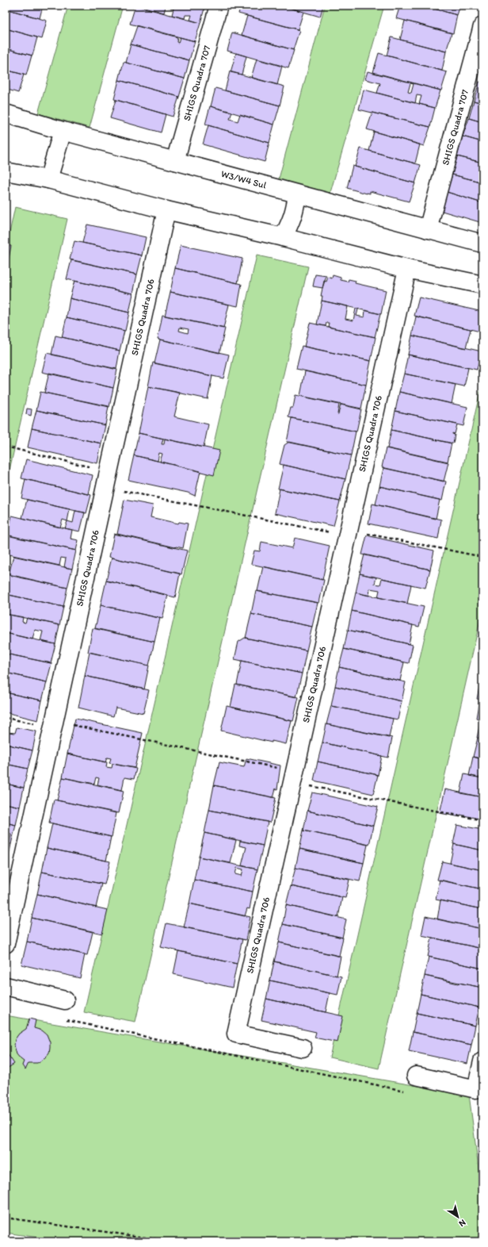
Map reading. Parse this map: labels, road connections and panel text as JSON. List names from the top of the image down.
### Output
{
  "streets": {
    "street": ["SHIGS Quadra 707", "W3/W4 Sul", "SHIGS Quadra 706"]
  },
  "crossings": [
    ["SHIGS Quadra 707", "W3/W4 Sul"]
  ],
  "north": "bottom right"
}
